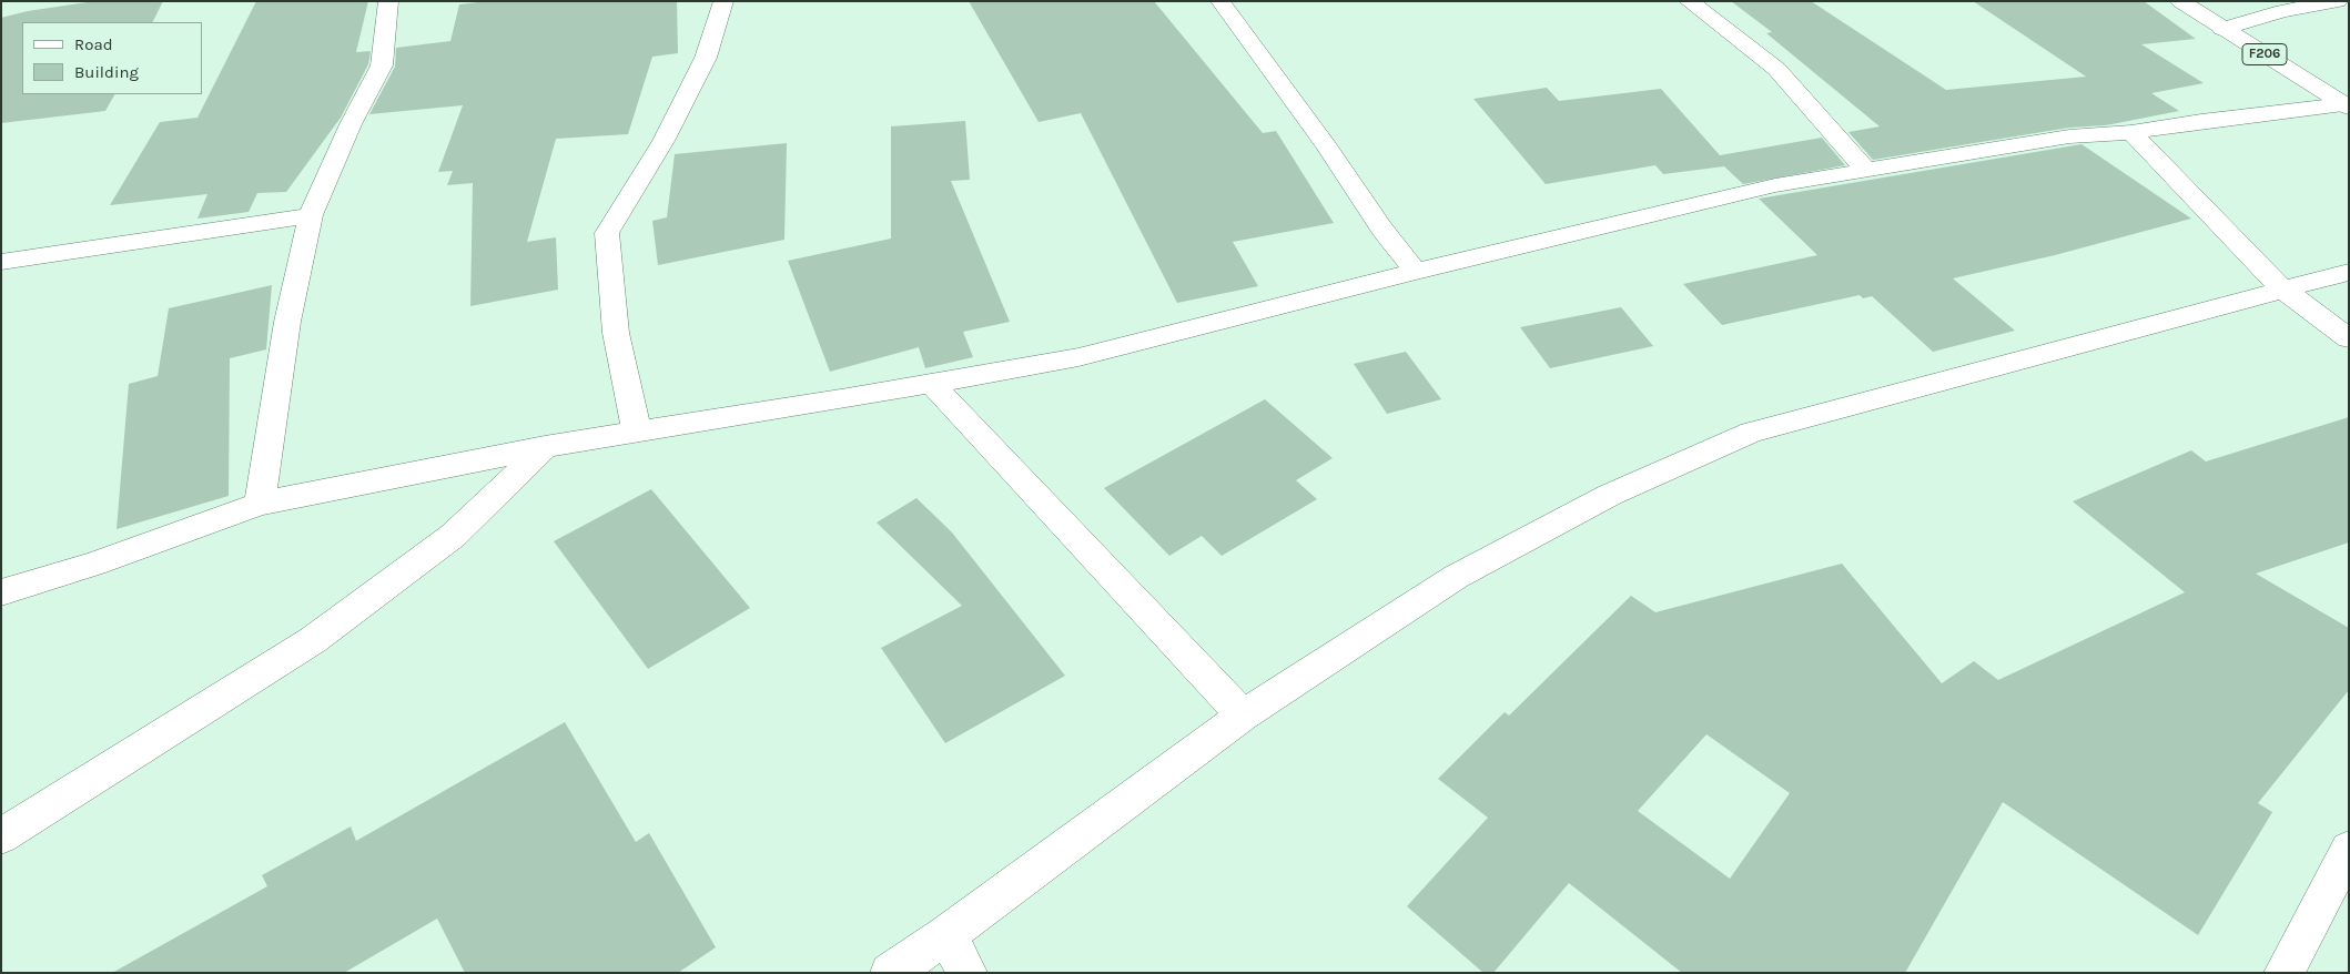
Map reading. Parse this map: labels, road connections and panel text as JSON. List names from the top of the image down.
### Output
{
  "streets": {
    "street": ["F206"]
  },
  "legend": ["Road", "Building"]
}
